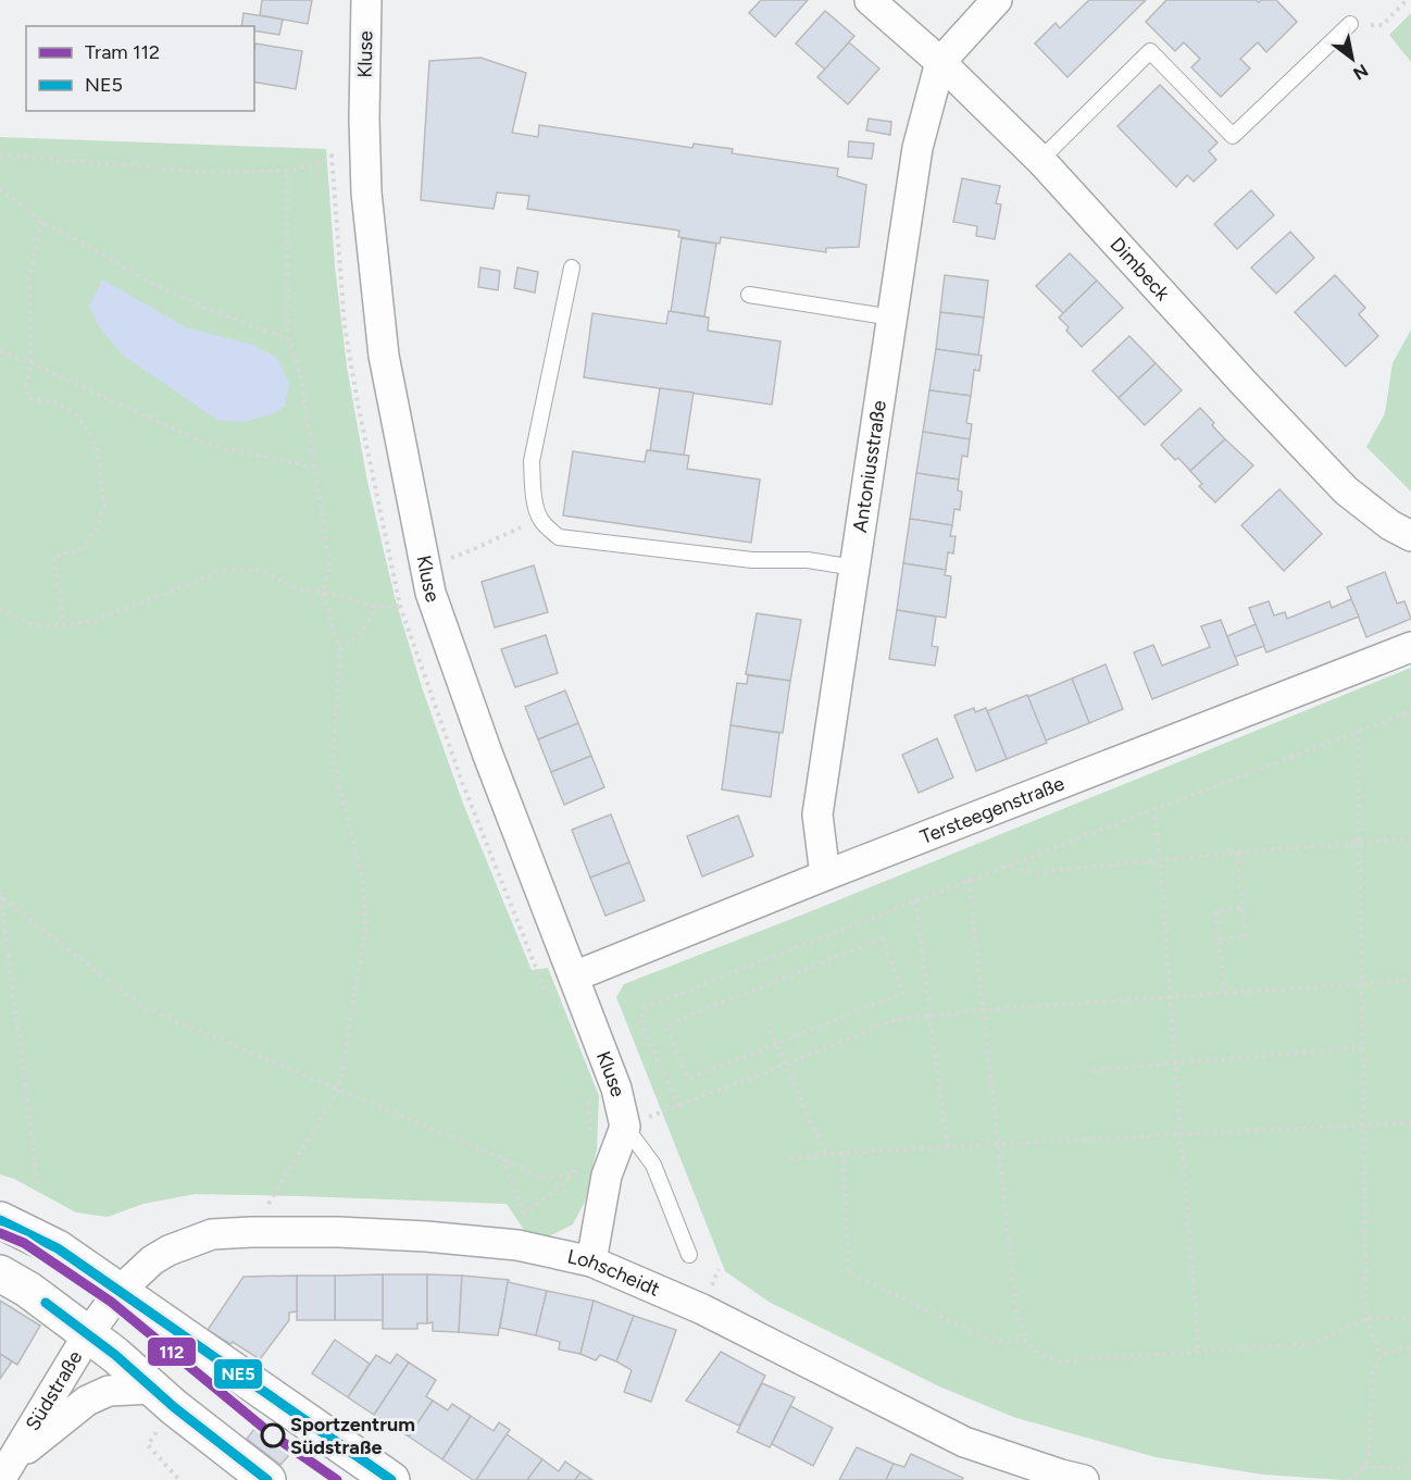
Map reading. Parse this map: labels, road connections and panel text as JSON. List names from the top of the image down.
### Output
{
  "streets": {
    "street": [
      "Kluse",
      "Dimbeck",
      "Antoniusstraße",
      "Tersteegenstraße",
      "Lohscheidt",
      "Südstraße"
    ]
  },
  "crossings": [
    ["Kluse", "Tersteegenstraße"],
    ["Dimbeck", "Antoniusstraße"],
    ["Antoniusstraße", "Tersteegenstraße"],
    ["Lohscheidt", "Südstraße"]
  ],
  "places": ["Sportzentrum Südstraße"],
  "lines": ["transit line NE5", "tram line 112"],
  "legend": ["Tram 112", "NE5"],
  "north": "bottom right"
}
